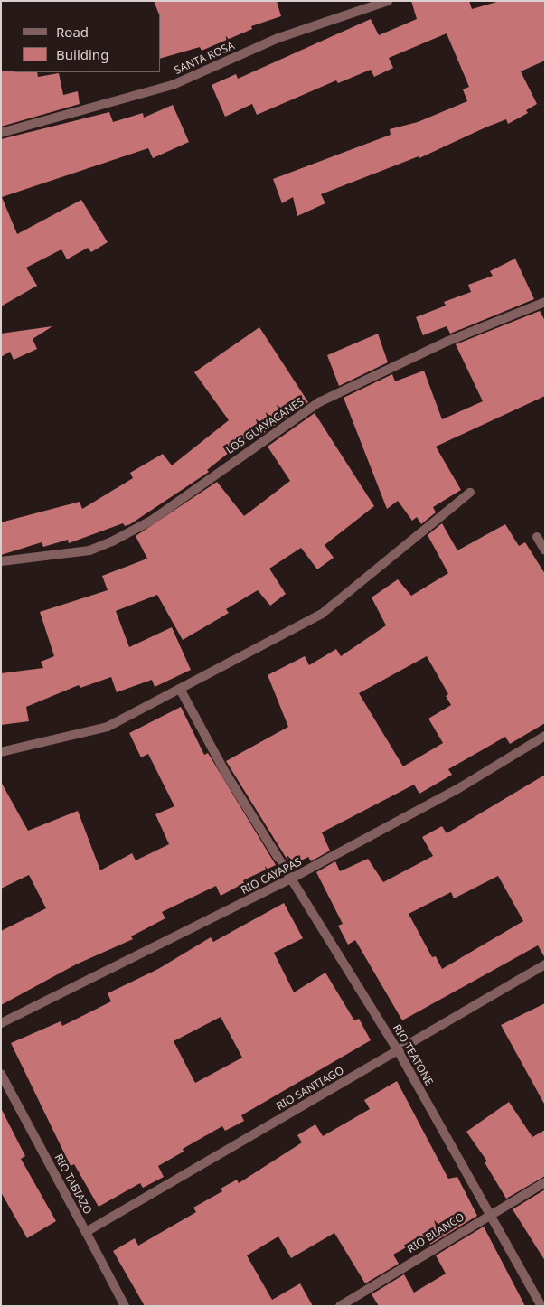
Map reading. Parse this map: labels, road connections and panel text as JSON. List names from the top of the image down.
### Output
{
  "streets": {
    "street": [
      "SANTA ROSA",
      "LOS GUAYACANES",
      "RIO CAYAPAS",
      "RIO TEATONE",
      "RIO SANTIAGO",
      "RIO TABIAZO",
      "RIO BLANCO"
    ]
  },
  "crossings": [
    ["RIO CAYAPAS", "RIO TEATONE"],
    ["RIO TEATONE", "RIO SANTIAGO"],
    ["RIO TEATONE", "RIO BLANCO"],
    ["RIO SANTIAGO", "RIO TABIAZO"]
  ],
  "legend": ["Road", "Building"]
}
